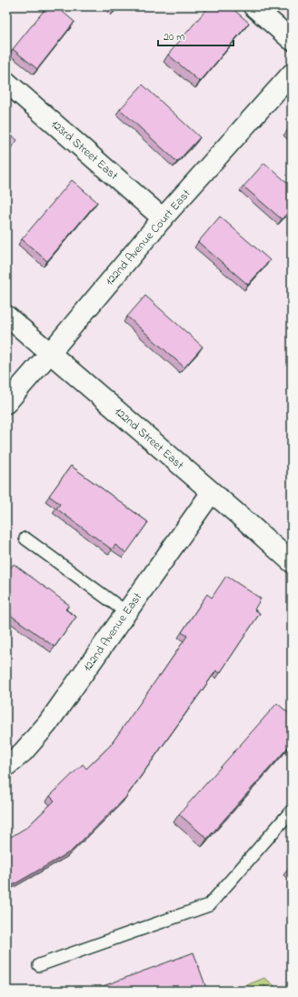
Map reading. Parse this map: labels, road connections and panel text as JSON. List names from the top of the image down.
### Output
{
  "streets": {
    "street": [
      "123rd Street East",
      "122nd Avenue Court East",
      "122nd Street East",
      "122nd Avenue East"
    ]
  },
  "crossings": [
    ["123rd Street East", "122nd Avenue Court East"],
    ["122nd Avenue Court East", "122nd Street East"],
    ["122nd Street East", "122nd Avenue East"]
  ],
  "scale_bar": "20 m"
}
